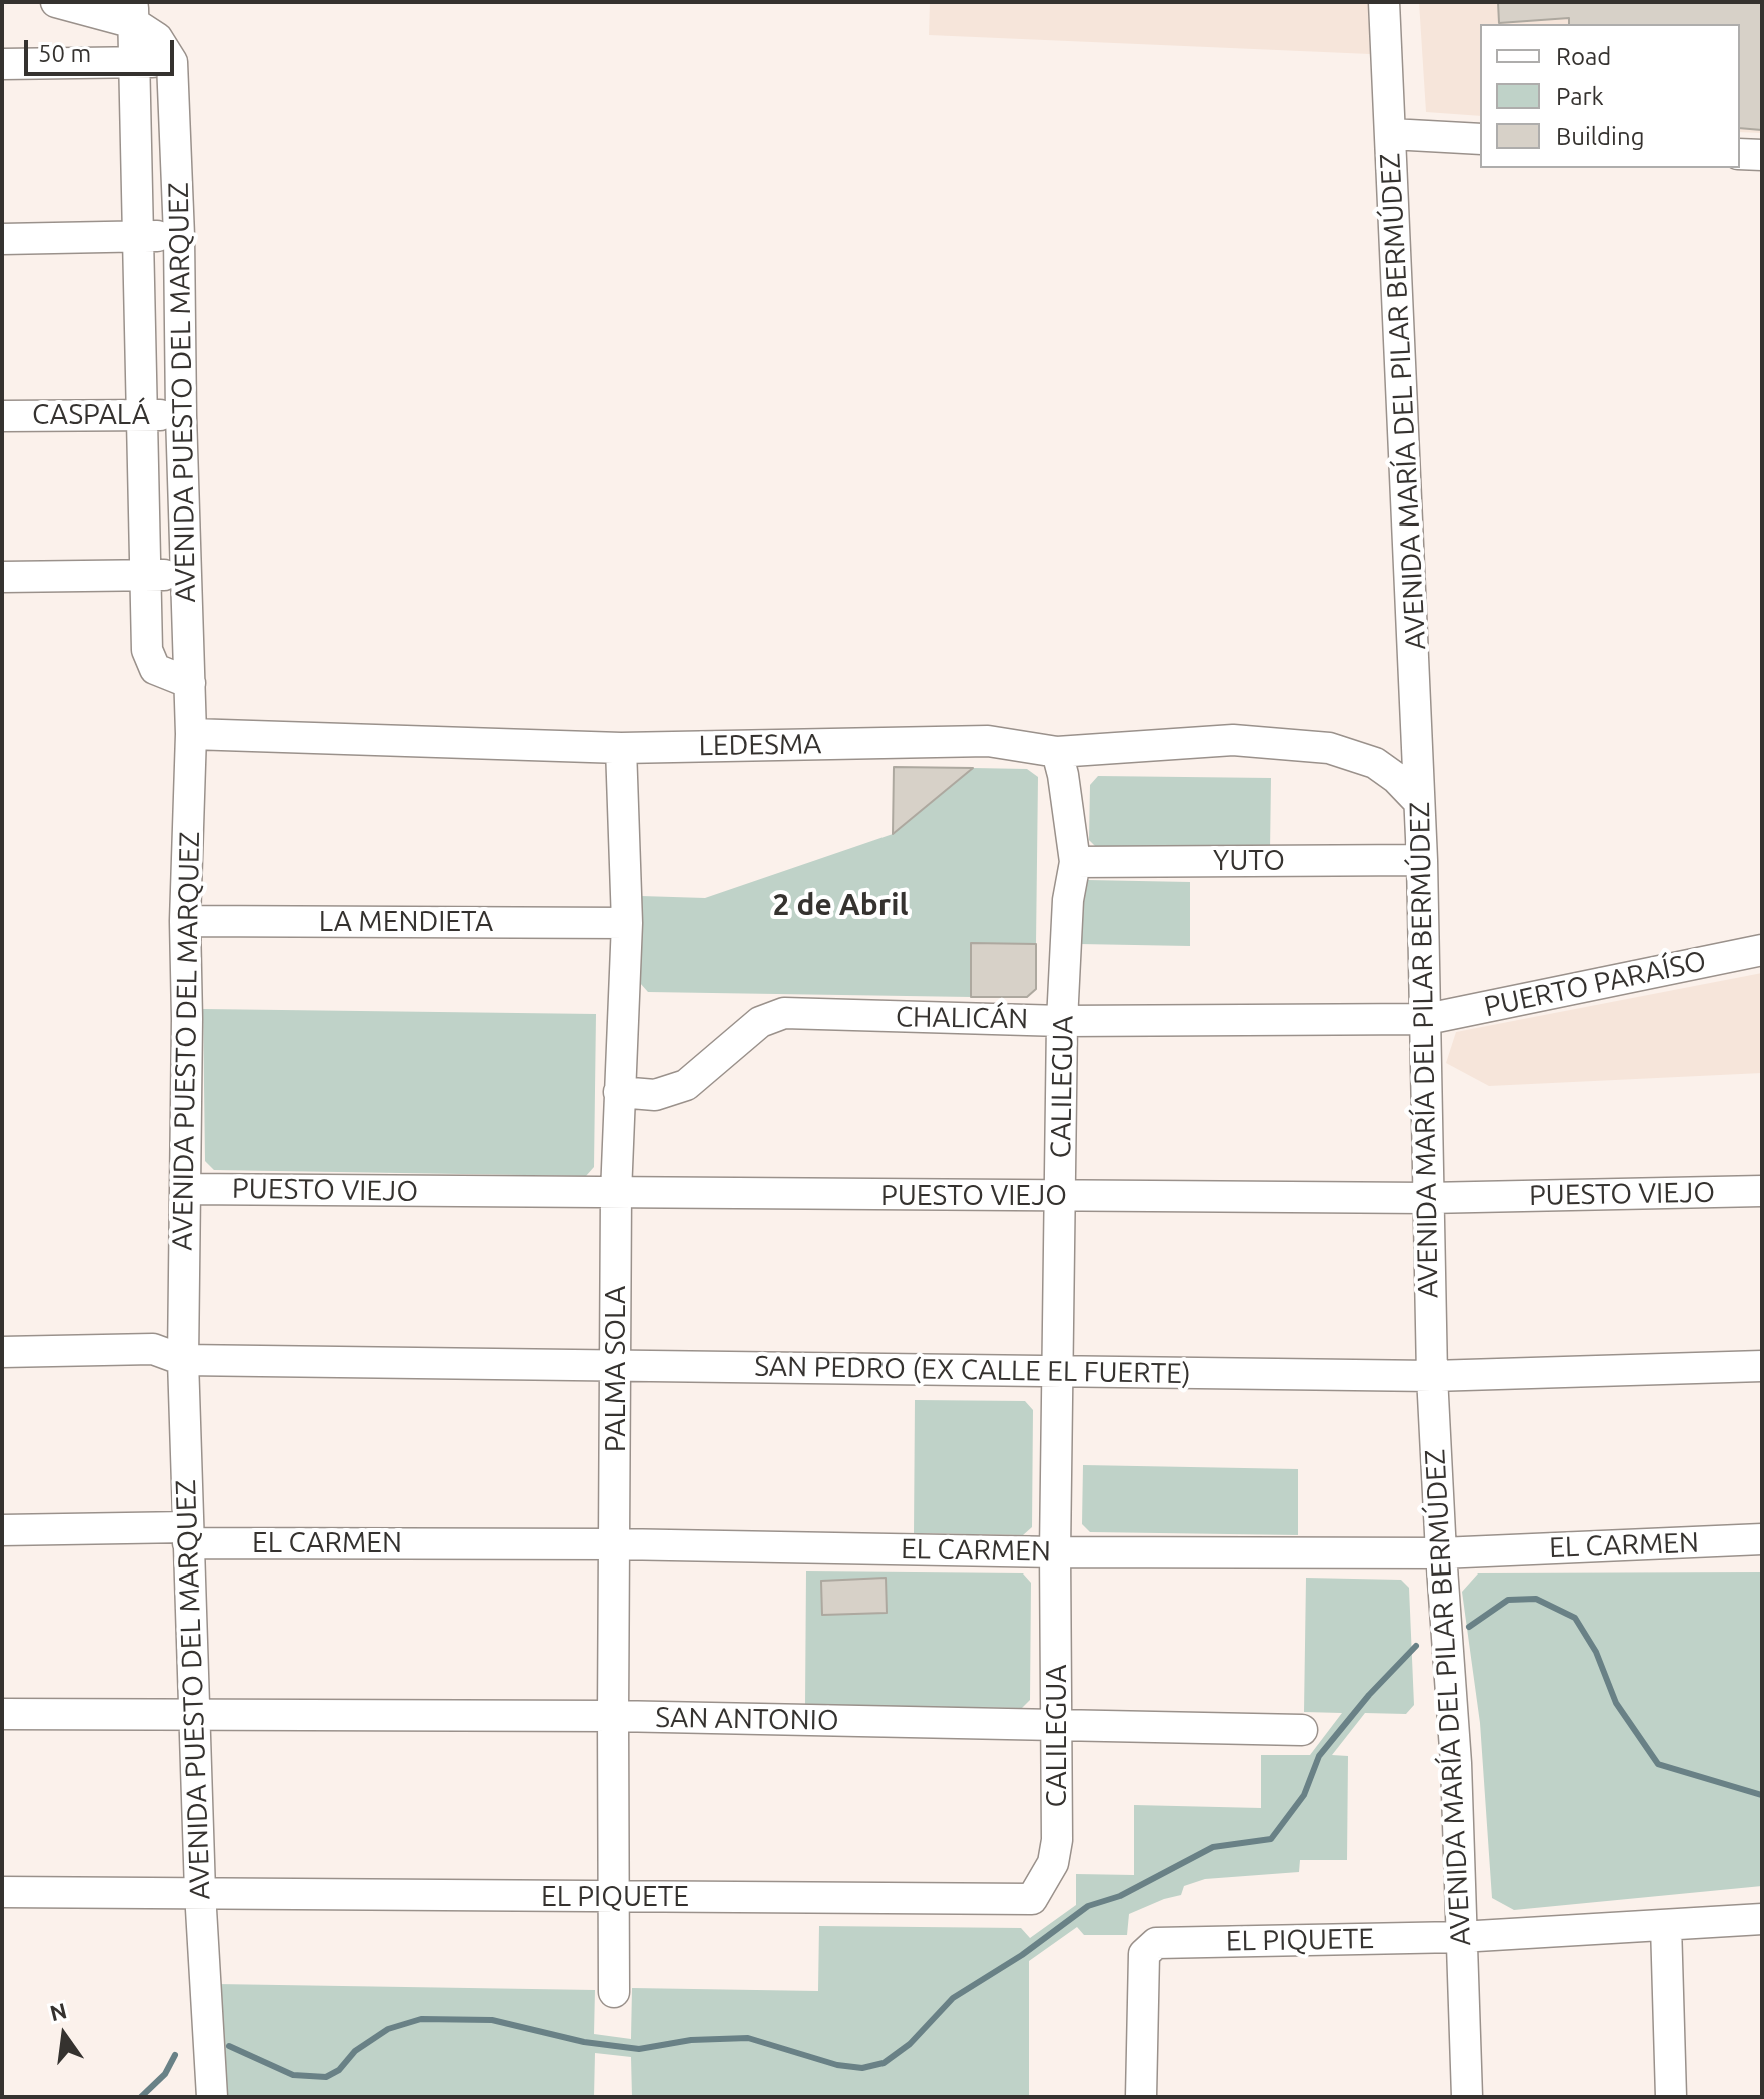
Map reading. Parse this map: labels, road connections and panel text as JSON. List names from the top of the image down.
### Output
{
  "streets": {
    "street": [
      "AVENIDA PUESTO DEL MARQUEZ",
      "AVENIDA MARÍA DEL PILAR BERMÚDEZ",
      "CASPALÁ",
      "LEDESMA",
      "YUTO",
      "LA MENDIETA",
      "PUERTO PARAÍSO",
      "CHALICÁN",
      "CALILEGUA",
      "PUESTO VIEJO",
      "PALMA SOLA",
      "SAN PEDRO (EX CALLE EL FUERTE)",
      "EL CARMEN",
      "SAN ANTONIO",
      "EL PIQUETE"
    ]
  },
  "crossings": [
    ["AVENIDA PUESTO DEL MARQUEZ", "CASPALÁ"],
    ["AVENIDA PUESTO DEL MARQUEZ", "LEDESMA"],
    ["AVENIDA PUESTO DEL MARQUEZ", "LA MENDIETA"],
    ["AVENIDA PUESTO DEL MARQUEZ", "PUESTO VIEJO"],
    ["AVENIDA PUESTO DEL MARQUEZ", "SAN PEDRO (EX CALLE EL FUERTE)"],
    ["AVENIDA PUESTO DEL MARQUEZ", "EL CARMEN"],
    ["AVENIDA PUESTO DEL MARQUEZ", "SAN ANTONIO"],
    ["AVENIDA PUESTO DEL MARQUEZ", "EL PIQUETE"],
    ["AVENIDA MARÍA DEL PILAR BERMÚDEZ", "LEDESMA"],
    ["AVENIDA MARÍA DEL PILAR BERMÚDEZ", "YUTO"],
    ["AVENIDA MARÍA DEL PILAR BERMÚDEZ", "PUERTO PARAÍSO"],
    ["AVENIDA MARÍA DEL PILAR BERMÚDEZ", "CHALICÁN"],
    ["AVENIDA MARÍA DEL PILAR BERMÚDEZ", "PUESTO VIEJO"],
    ["AVENIDA MARÍA DEL PILAR BERMÚDEZ", "SAN PEDRO (EX CALLE EL FUERTE)"],
    ["AVENIDA MARÍA DEL PILAR BERMÚDEZ", "EL CARMEN"],
    ["AVENIDA MARÍA DEL PILAR BERMÚDEZ", "EL PIQUETE"],
    ["LEDESMA", "CALILEGUA"],
    ["LEDESMA", "PALMA SOLA"],
    ["YUTO", "CALILEGUA"],
    ["LA MENDIETA", "PALMA SOLA"],
    ["PUERTO PARAÍSO", "CHALICÁN"],
    ["CHALICÁN", "CALILEGUA"],
    ["CHALICÁN", "PALMA SOLA"],
    ["CALILEGUA", "PUESTO VIEJO"],
    ["CALILEGUA", "SAN PEDRO (EX CALLE EL FUERTE)"],
    ["CALILEGUA", "EL CARMEN"],
    ["CALILEGUA", "SAN ANTONIO"],
    ["CALILEGUA", "EL PIQUETE"],
    ["PUESTO VIEJO", "PALMA SOLA"],
    ["PALMA SOLA", "SAN PEDRO (EX CALLE EL FUERTE)"],
    ["PALMA SOLA", "EL CARMEN"],
    ["PALMA SOLA", "SAN ANTONIO"],
    ["PALMA SOLA", "EL PIQUETE"]
  ],
  "districts": ["2 de Abril"],
  "legend": ["Road", "Park", "Building"],
  "scale_bar": "50 m",
  "north": "top"
}
